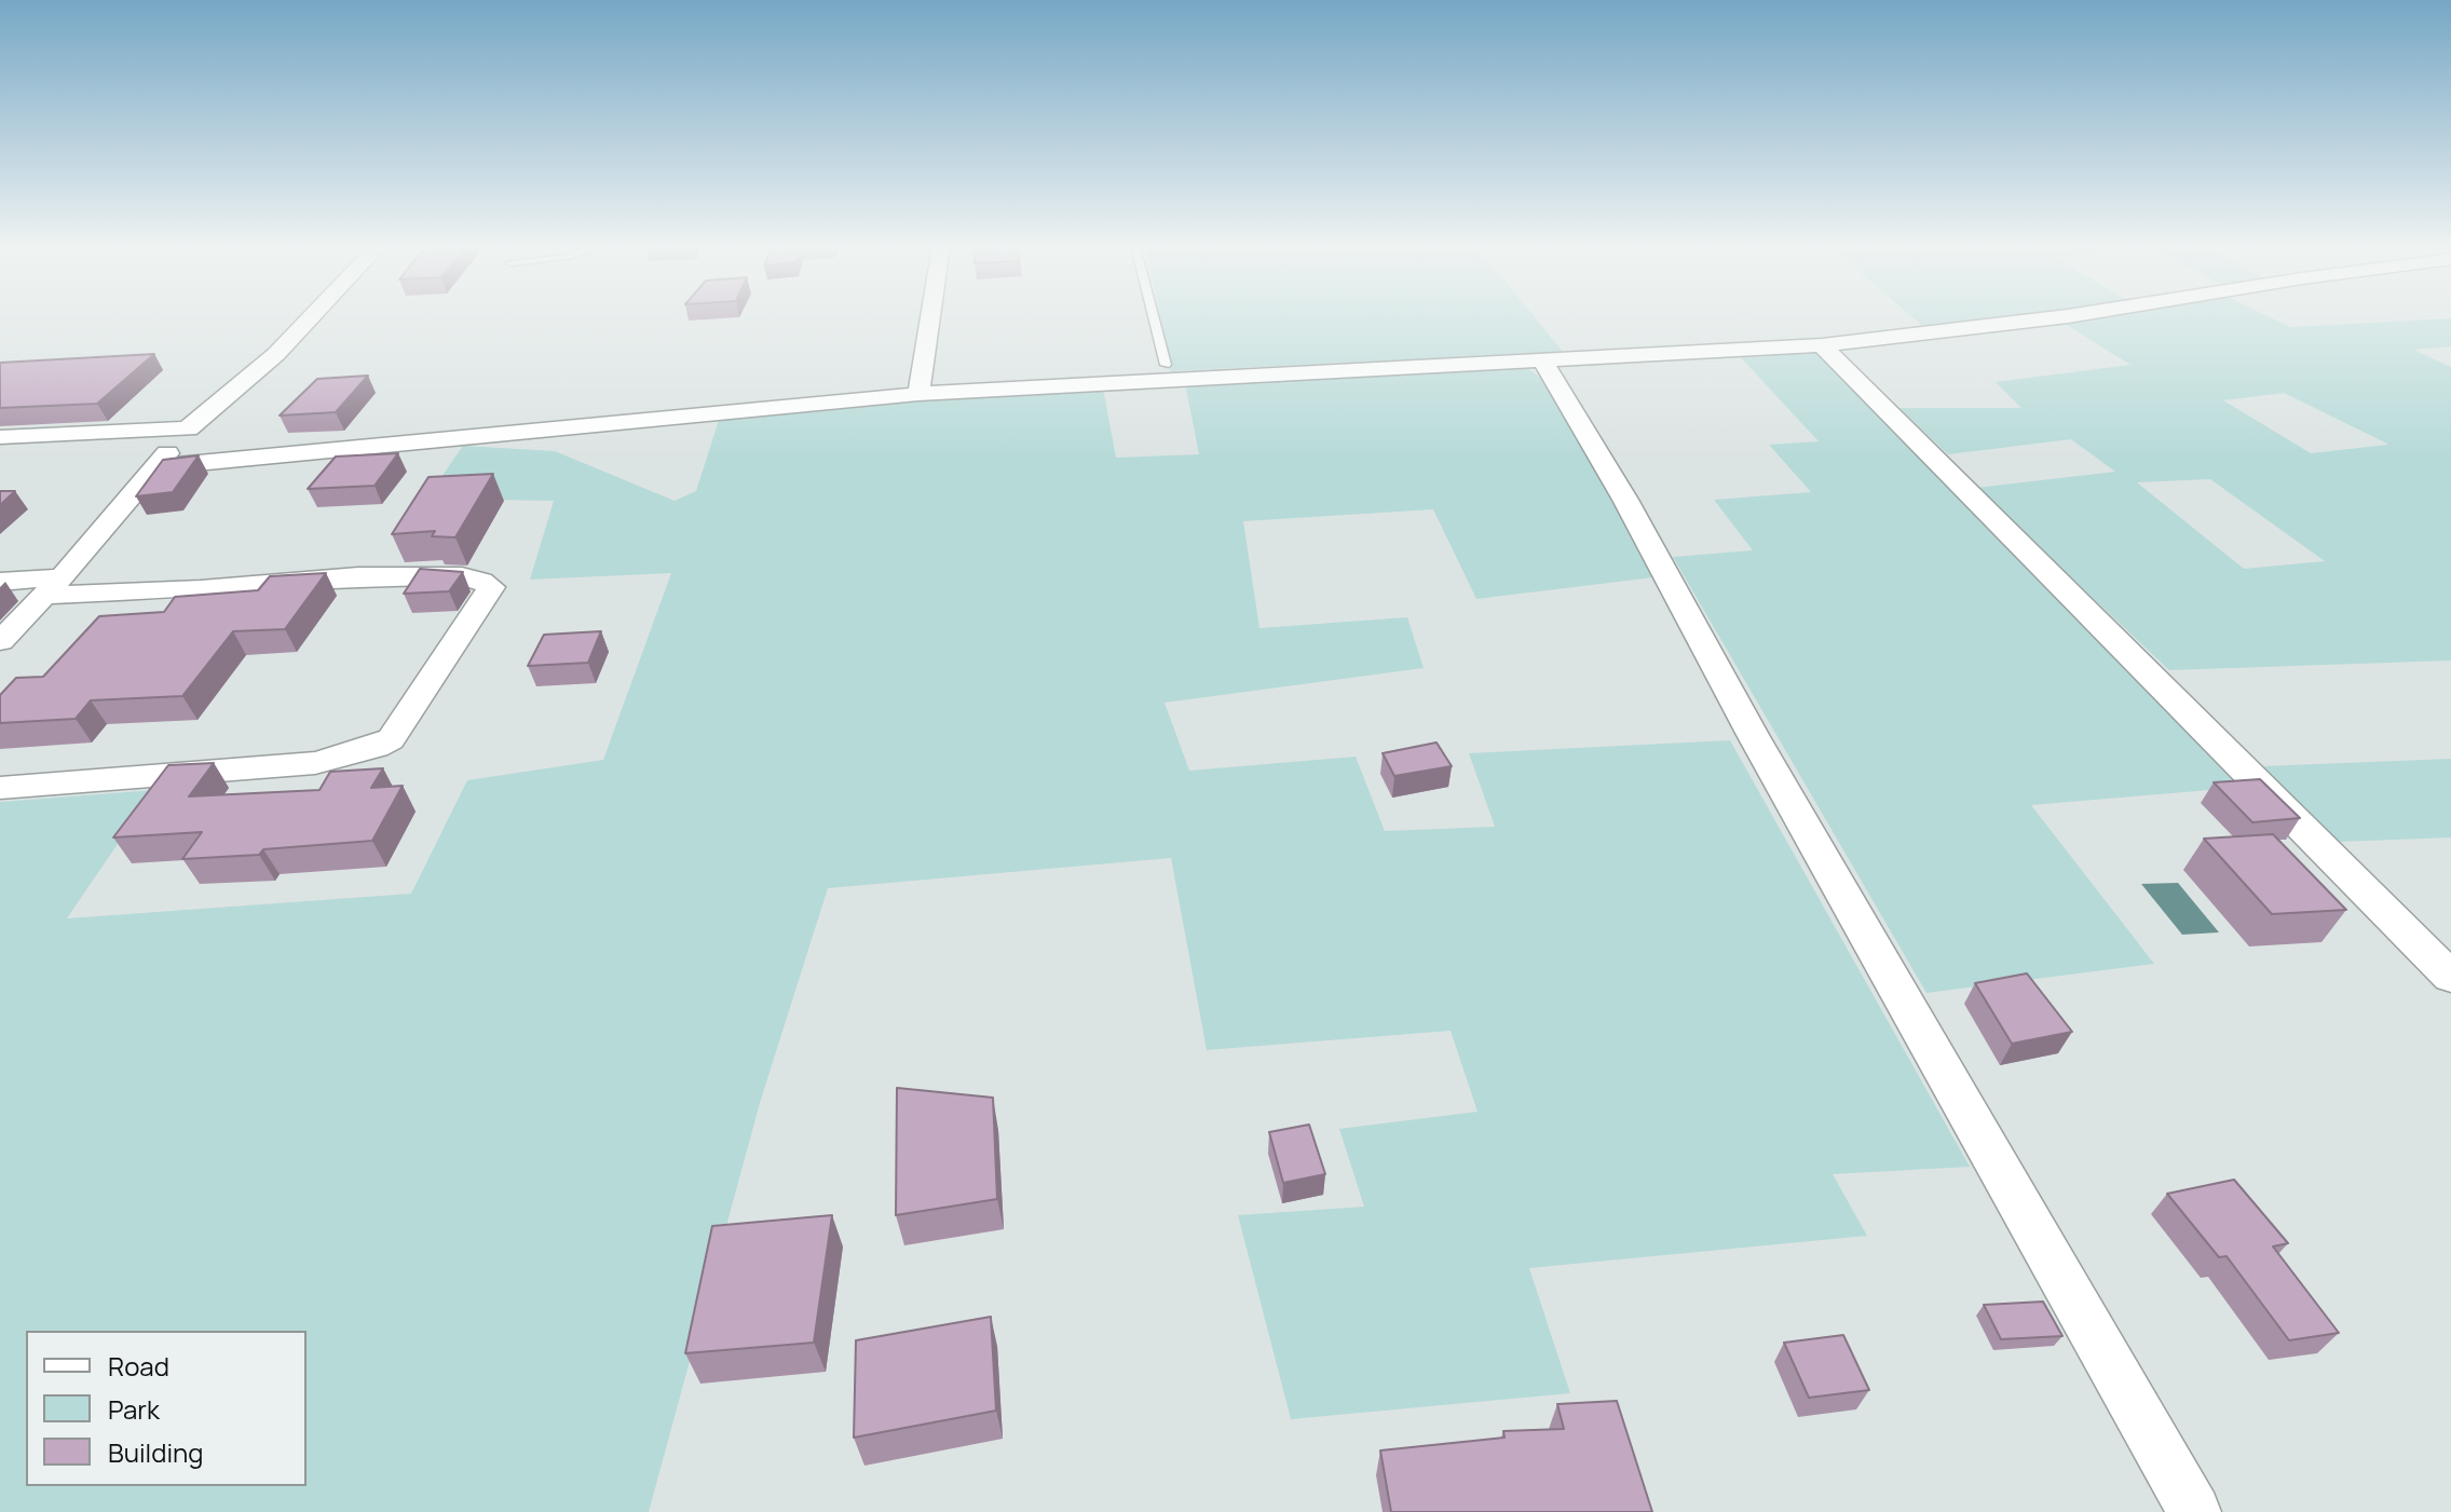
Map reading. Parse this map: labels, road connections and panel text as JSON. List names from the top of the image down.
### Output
{
  "legend": ["Road", "Park", "Building"]
}
